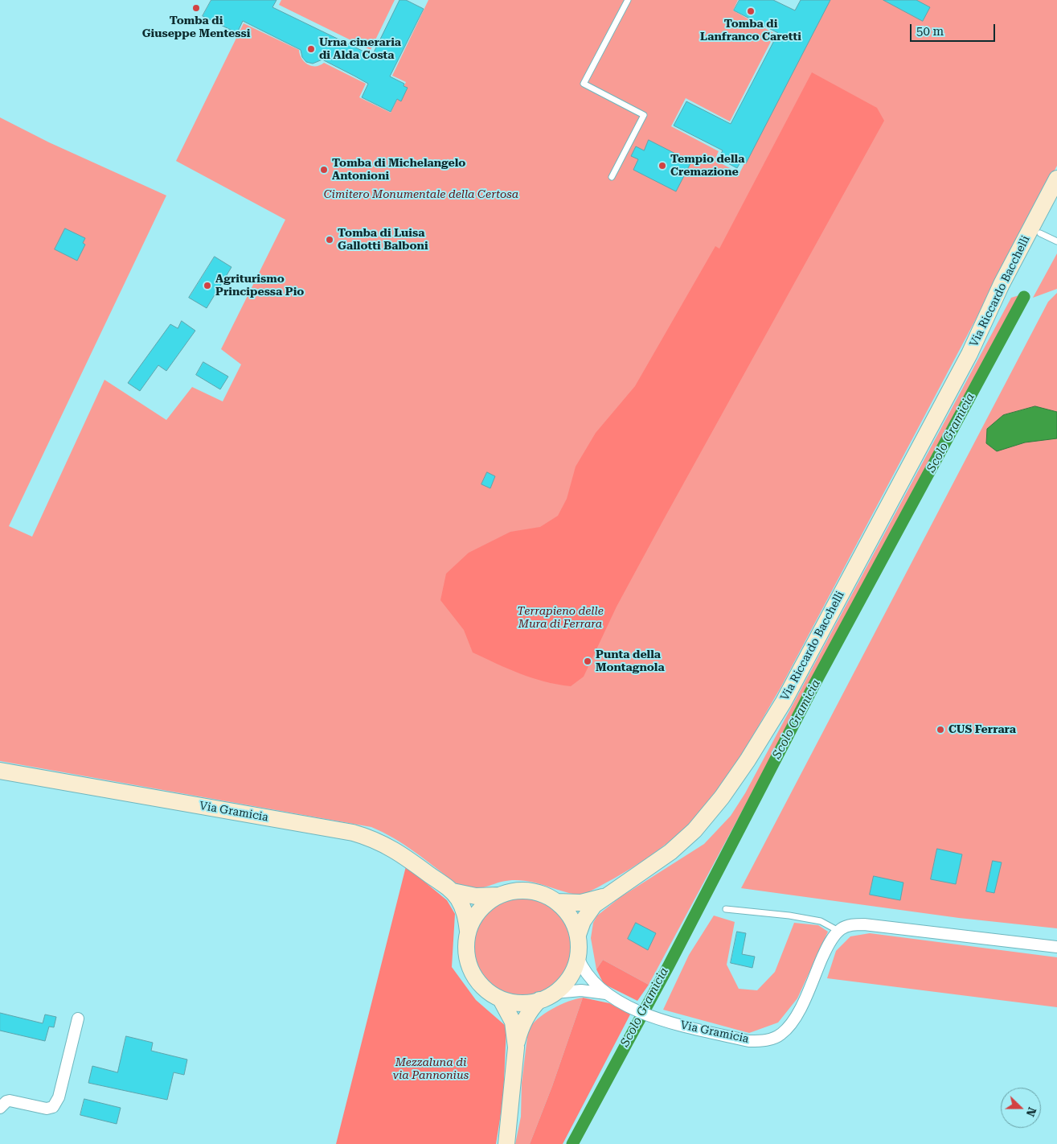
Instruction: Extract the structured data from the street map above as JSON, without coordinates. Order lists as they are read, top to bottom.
{
  "streets": {
    "main road": ["Via Riccardo Bacchelli", "Via Gramicia"]
  },
  "crossings": [
    ["Via Riccardo Bacchelli", "Via Gramicia"]
  ],
  "water": ["Scolo Gramicia"],
  "parks": ["Cimitero Monumentale della Certosa", "Terrapieno delle Mura di Ferrara", "Mezzaluna di via Pannonius"],
  "places": [
    "Tomba di Giuseppe Mentessi",
    "Tomba di Lanfranco Caretti",
    "Urna cineraria di Alda Costa",
    "Tempio della Cremazione",
    "Tomba di Michelangelo Antonioni",
    "Tomba di Luisa Gallotti Balboni",
    "Agriturismo Principessa Pio",
    "Punta della Montagnola",
    "CUS Ferrara"
  ],
  "scale_bar": "50 m",
  "north": "right"
}
